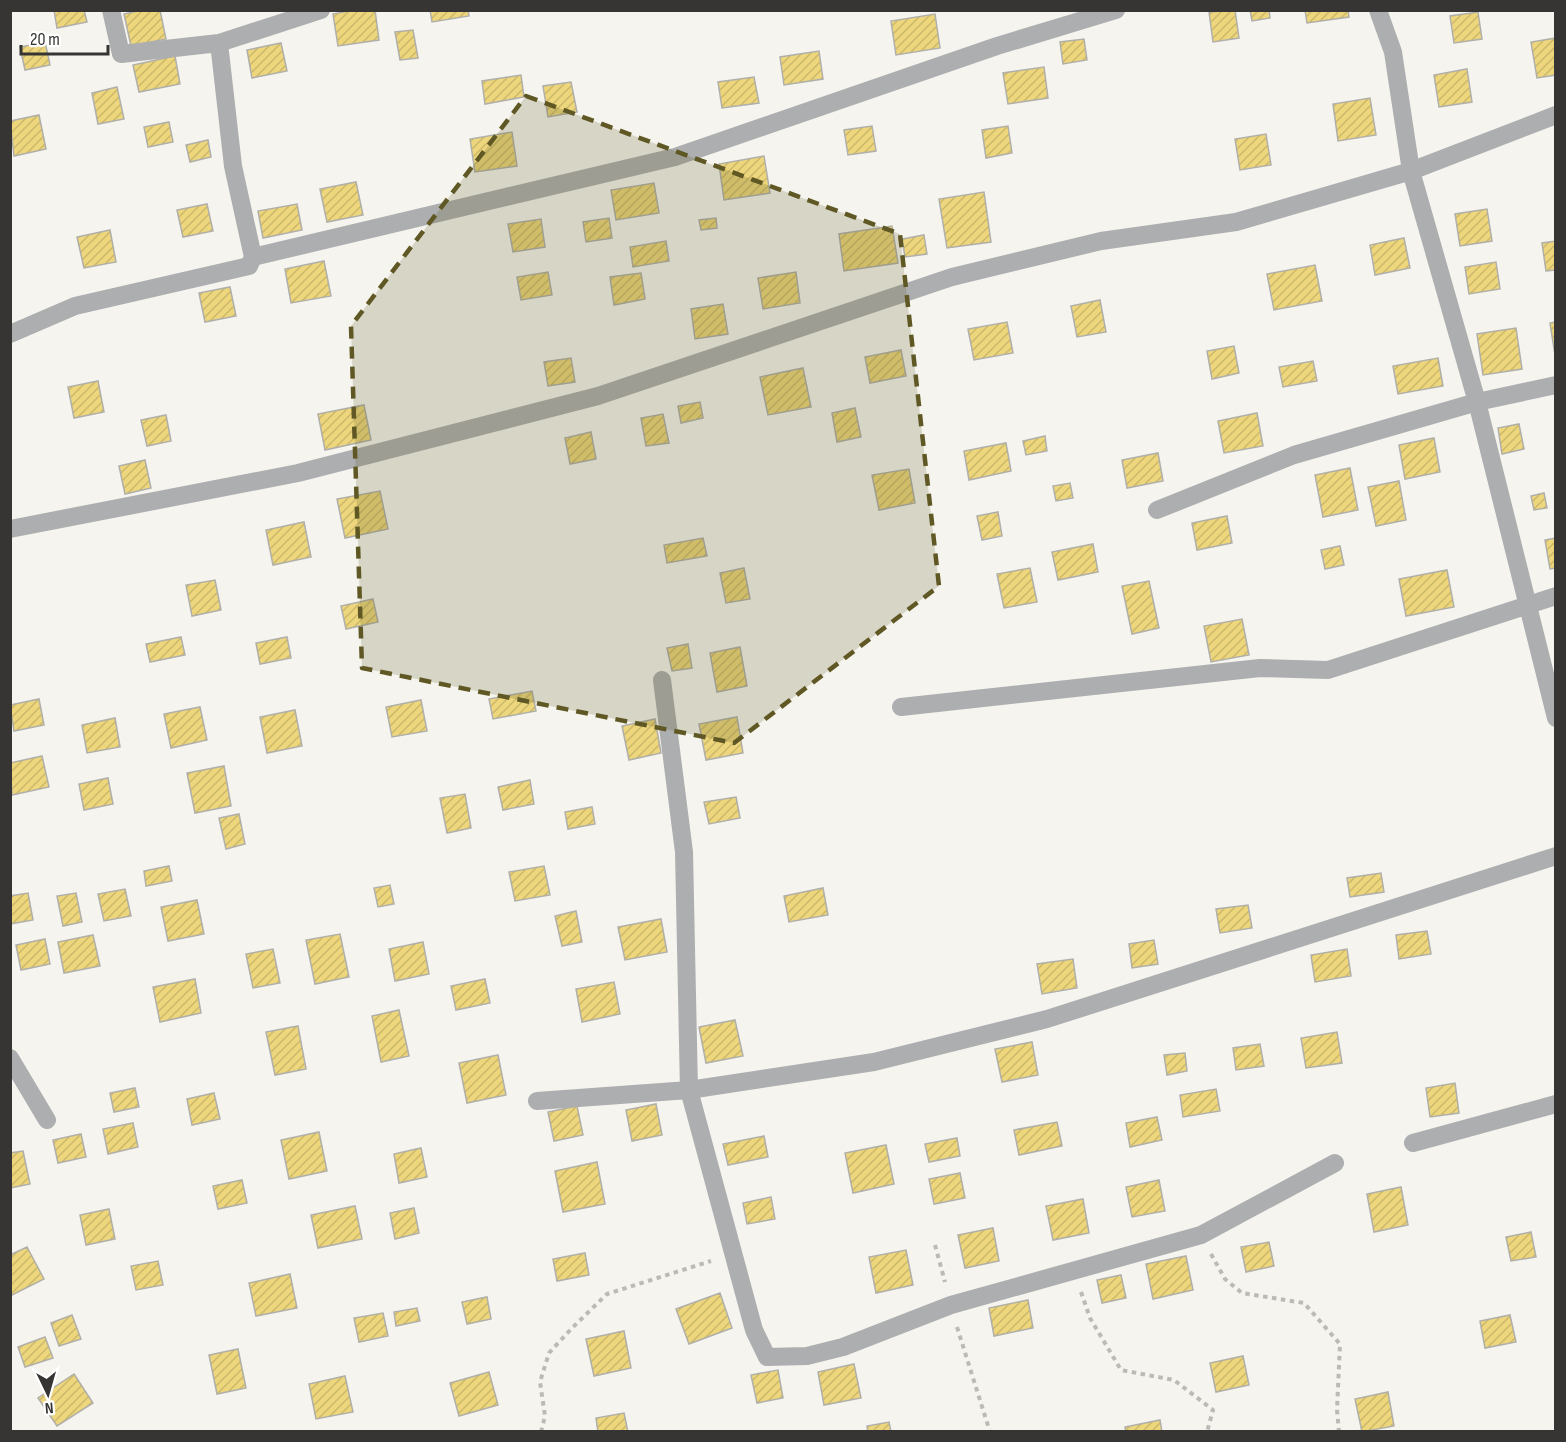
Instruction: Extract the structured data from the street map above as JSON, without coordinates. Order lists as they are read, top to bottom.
{
  "scale_bar": "20 m",
  "north": "bottom"
}
